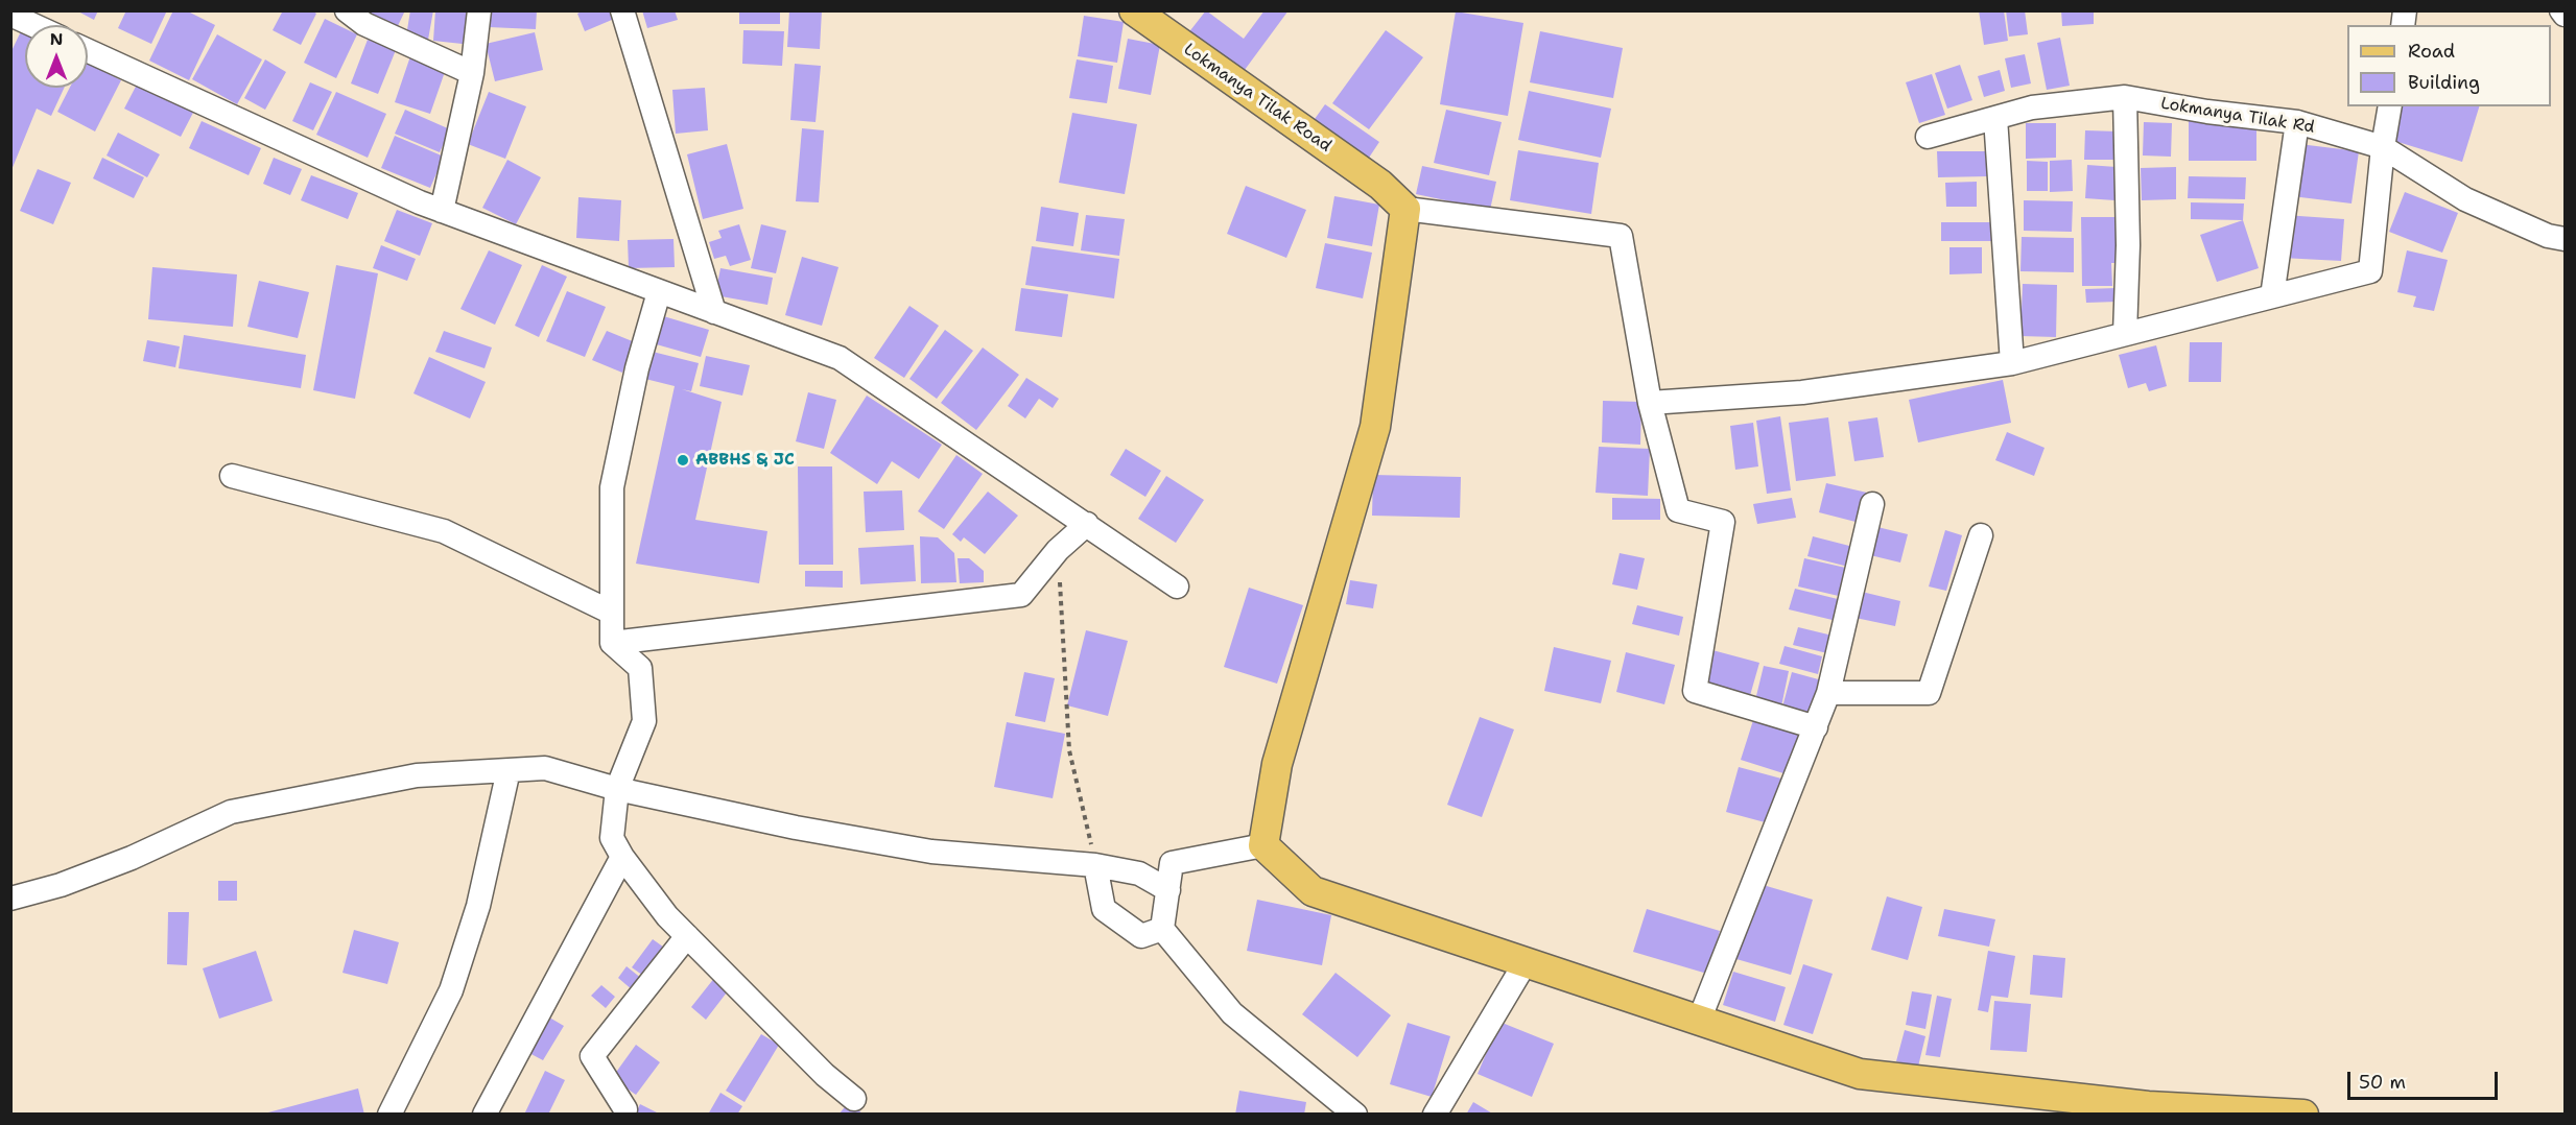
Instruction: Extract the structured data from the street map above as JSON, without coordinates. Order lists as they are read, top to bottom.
{
  "streets": {
    "main road": ["Lokmanya Tilak Road"],
    "street": ["Lokmanya Tilak Rd"]
  },
  "places": ["ABBHS & JC"],
  "legend": ["Road", "Building"],
  "scale_bar": "50 m",
  "north": "top"
}
